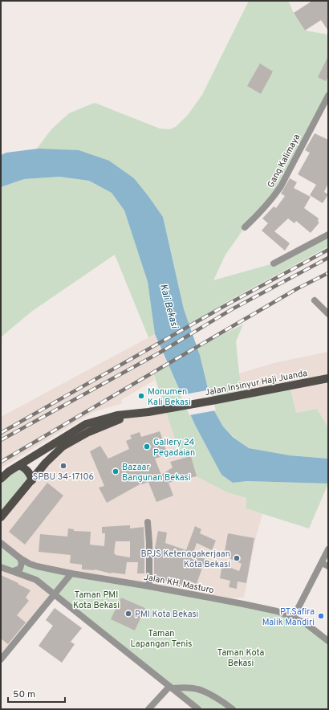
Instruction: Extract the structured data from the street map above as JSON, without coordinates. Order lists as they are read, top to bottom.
{
  "streets": {
    "main road": ["Jalan Insinyur Haji Juanda"],
    "street": ["Gang Kalimaya", "Jalan KH. Masturo"]
  },
  "water": ["Kali Bekasi"],
  "parks": ["Taman PMI Kota Bekasi", "Taman Lapangan Tenis", "Taman Kota Bekasi"],
  "places": [
    "Monumen Kali Bekasi",
    "Gallery 24 Pegadaian",
    "SPBU 34-17106",
    "Bazaar Bangunan Bekasi",
    "BPJS Ketenagakerjaan Kota Bekasi",
    "PMI Kota Bekasi",
    "PT.Safira Malik Mandiri"
  ],
  "scale_bar": "50 m"
}
